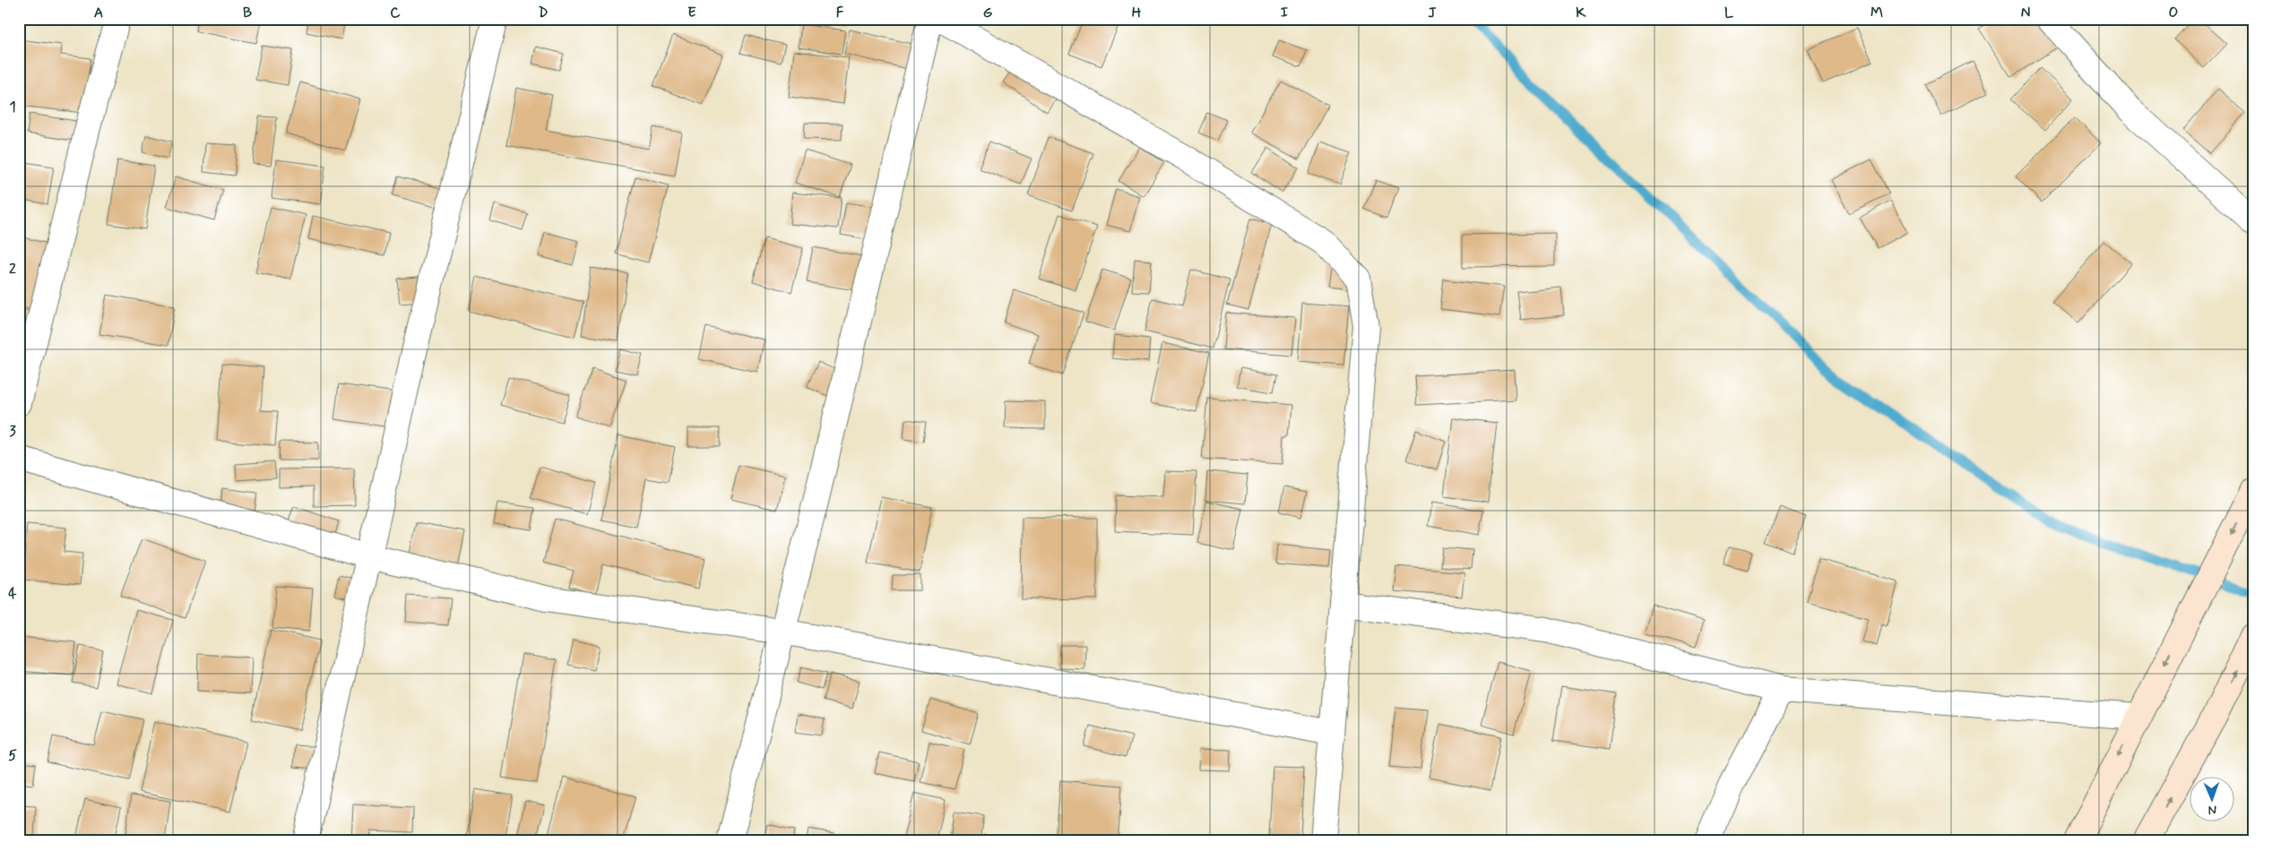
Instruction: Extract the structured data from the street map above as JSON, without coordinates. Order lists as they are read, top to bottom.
{
  "north": "bottom",
  "grid": {
    "columns": [
      "A",
      "B",
      "C",
      "D",
      "E",
      "F",
      "G",
      "H",
      "I",
      "J",
      "K",
      "L",
      "M",
      "N",
      "O"
    ],
    "rows": [
      "1",
      "2",
      "3",
      "4",
      "5"
    ]
  }
}
